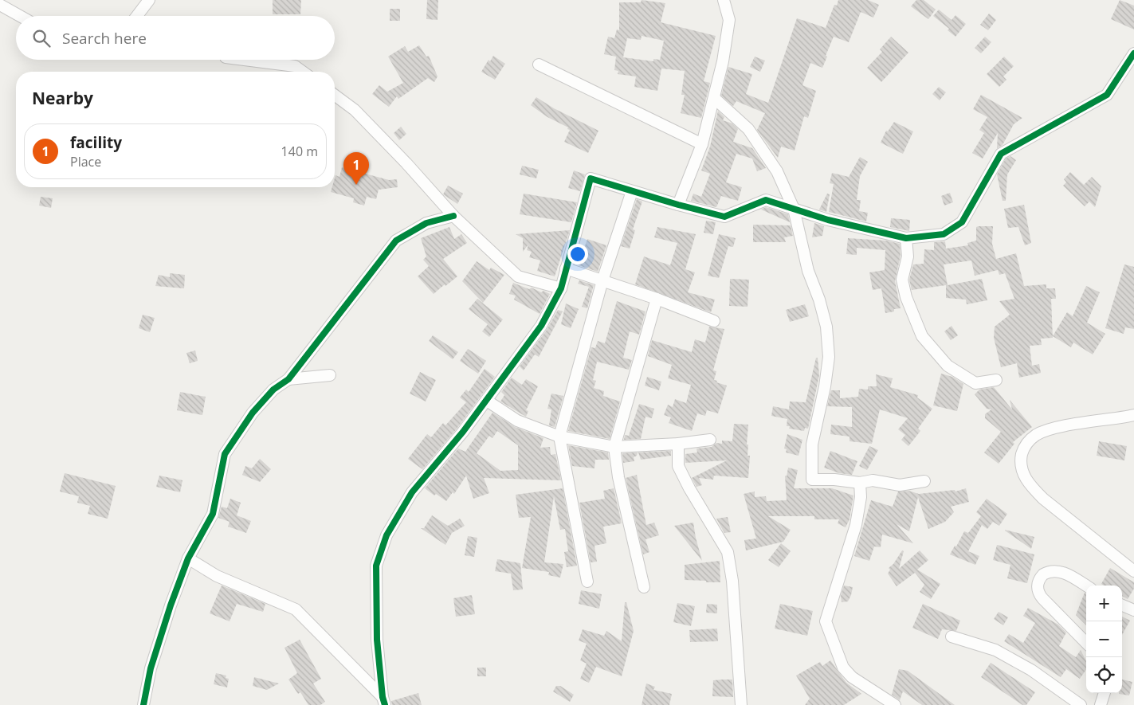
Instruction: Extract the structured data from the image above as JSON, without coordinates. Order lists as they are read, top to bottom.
{
  "page": {
    "search": "Search here",
    "heading": "Nearby",
    "list": [
      {
        "mark": "1",
        "name": "facility",
        "note": "Place",
        "value": "140 m"
      }
    ],
    "pins": "1",
    "map_buttons": ["+", "−"]
  }
}
